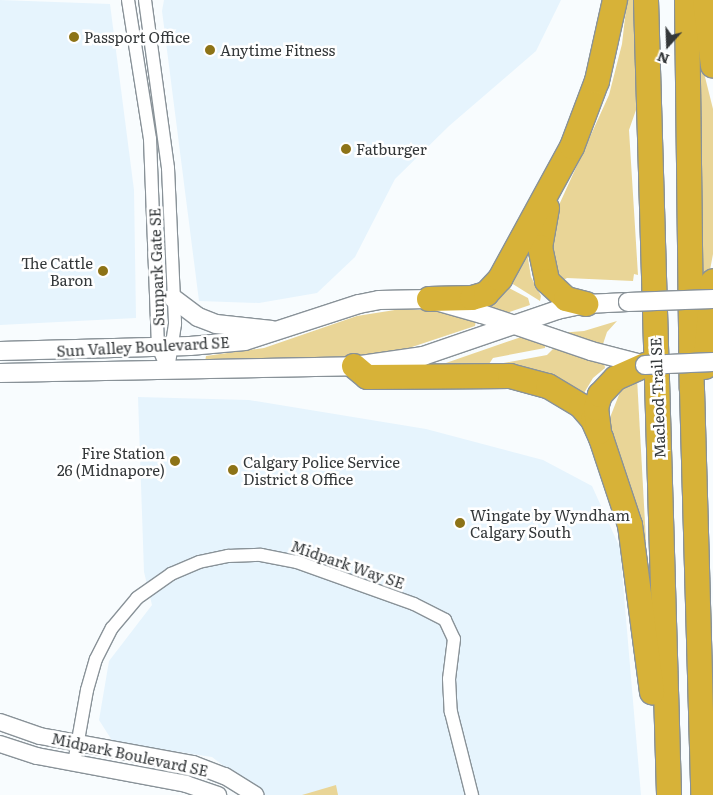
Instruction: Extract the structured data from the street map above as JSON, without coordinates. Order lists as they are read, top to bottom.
{
  "streets": {
    "highway": ["Macleod Trail SE"],
    "main road": ["Sun Valley Boulevard SE"],
    "street": ["Sunpark Gate SE", "Midpark Way SE", "Midpark Boulevard SE"]
  },
  "crossings": [
    ["Sunpark Gate SE", "Sun Valley Boulevard SE"],
    ["Midpark Way SE", "Midpark Boulevard SE"]
  ],
  "places": [
    "Passport Office",
    "Anytime Fitness",
    "Fatburger",
    "The Cattle Baron",
    "Fire Station 26 (Midnapore)",
    "Calgary Police Service District 8 Office",
    "Wingate by Wyndham Calgary South"
  ],
  "north": "bottom"
}
